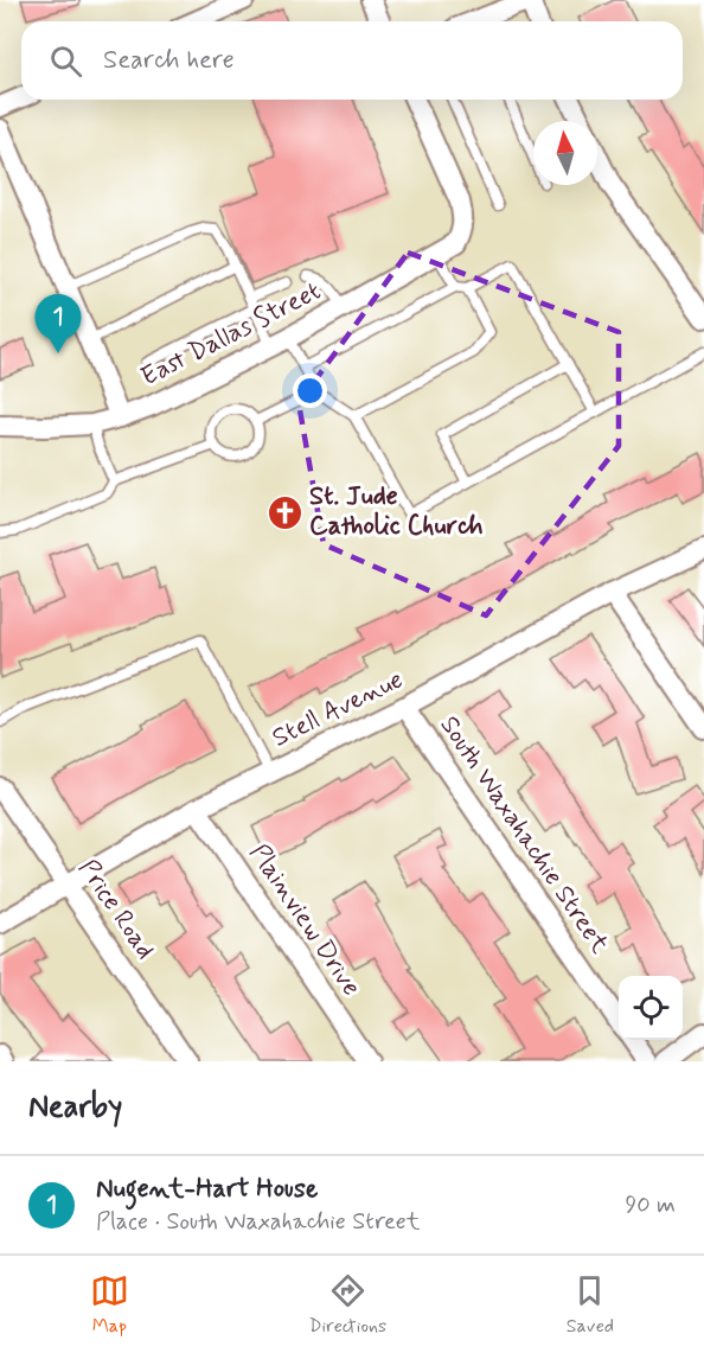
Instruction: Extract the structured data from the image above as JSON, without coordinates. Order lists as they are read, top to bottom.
{
  "streets": {
    "street": [
      "East Dallas Street",
      "Stell Avenue",
      "South Waxahachie Street",
      "Price Road",
      "Plainview Drive"
    ]
  },
  "crossings": [
    ["Stell Avenue", "South Waxahachie Street"],
    ["Stell Avenue", "Price Road"],
    ["Stell Avenue", "Plainview Drive"]
  ],
  "places": {
    "church": ["St. Jude Catholic Church"]
  },
  "north": "top",
  "page": {
    "search": "Search here",
    "pins": "1",
    "heading": "Nearby",
    "list": [
      {
        "mark": "1",
        "name": "Nugent-Hart House",
        "note": "Place · South Waxahachie Street",
        "value": "90 m"
      }
    ],
    "nav": ["Map", "Directions", "Saved"]
  }
}
